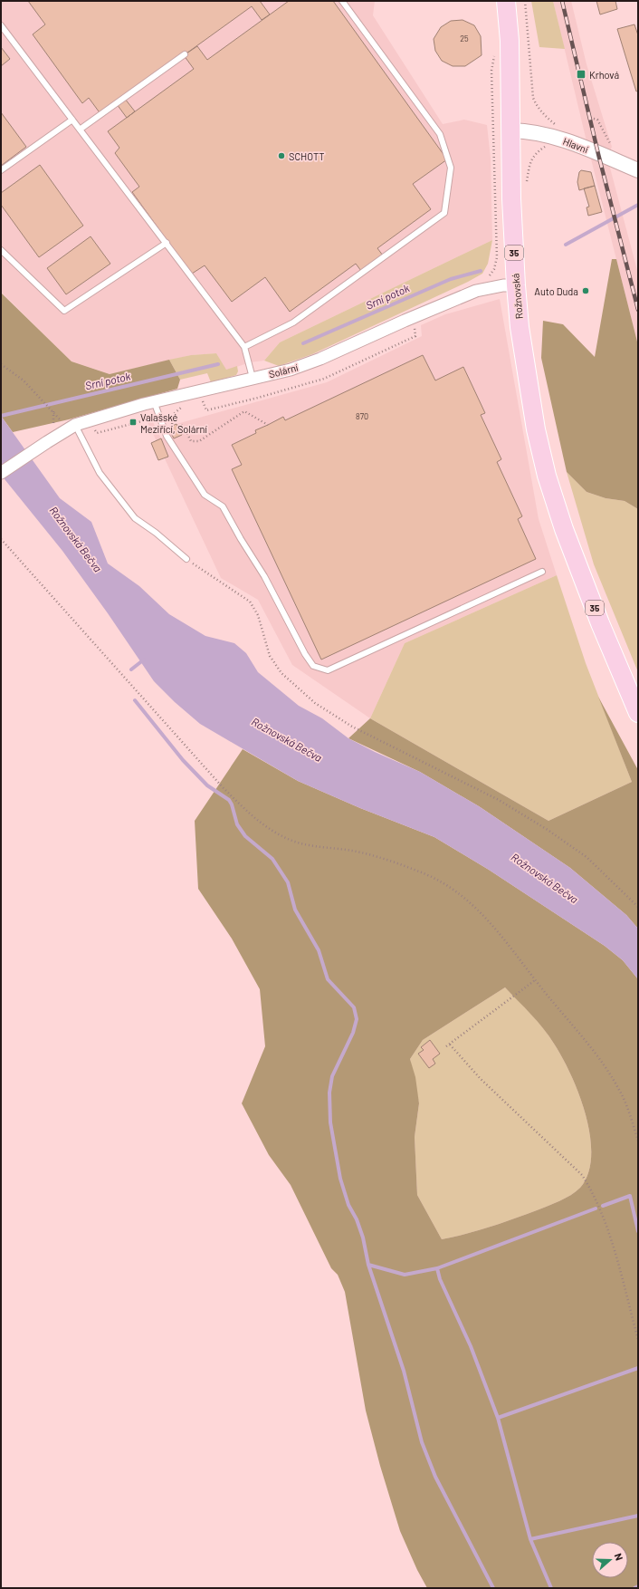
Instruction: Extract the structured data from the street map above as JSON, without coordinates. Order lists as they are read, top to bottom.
{
  "streets": {
    "main road": ["35", "Rožnovská"],
    "street": ["Hlavní", "Solární"]
  },
  "crossings": [
    ["Hlavní", "Rožnovská"],
    ["Rožnovská", "Solární"]
  ],
  "water": ["Srní potok", "Rožnovská Bečva"],
  "places": {
    "transit": ["Krhová", "Valašské Meziřící, Solární"],
    "other": ["SCHOTT", "Auto Duda"]
  },
  "house_numbers": ["25", "870"],
  "north": "right"
}
